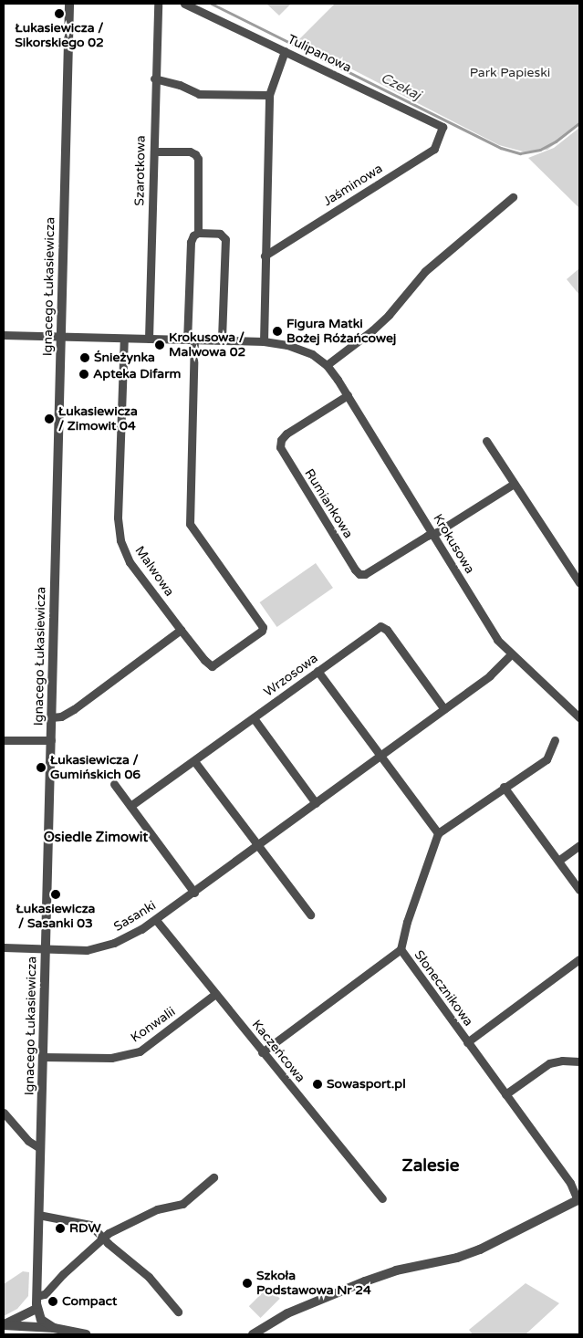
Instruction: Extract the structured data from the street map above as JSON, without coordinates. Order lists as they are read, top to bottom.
{
  "streets": {
    "street": [
      "Tulipanowa",
      "Szarotkowa",
      "Jaśminowa",
      "Ignacego Łukasiewicza",
      "Rumiankowa",
      "Krokusowa",
      "Malwowa",
      "Wrzosowa",
      "Sasanki",
      "Słonecznikowa",
      "Konwalii",
      "Kaczeńcowa"
    ]
  },
  "crossings": [
    ["Tulipanowa", "Jaśminowa"],
    ["Szarotkowa", "Krokusowa"],
    ["Ignacego Łukasiewicza", "Krokusowa"],
    ["Ignacego Łukasiewicza", "Sasanki"],
    ["Ignacego Łukasiewicza", "Konwalii"],
    ["Rumiankowa", "Krokusowa"],
    ["Krokusowa", "Malwowa"],
    ["Krokusowa", "Sasanki"],
    ["Wrzosowa", "Sasanki"],
    ["Sasanki", "Kaczeńcowa"],
    ["Konwalii", "Kaczeńcowa"]
  ],
  "districts": ["Osiedle Zimowit", "Zalesie"],
  "water": ["Czekaj"],
  "parks": ["Park Papieski"],
  "places": [
    "Łukasiewicza / Sikorskiego 02",
    "Figura Matki Bożej Różańcowej",
    "Krokusowa / Malwowa 02",
    "Śnieżynka",
    "Apteka Difarm",
    "Łukasiewicza / Zimowit 04",
    "Łukasiewicza / Gumińskich 06",
    "Łukasiewicza / Sasanki 03",
    "Sowasport.pl",
    "RDW",
    "Szkoła Podstawowa Nr 24",
    "Compact"
  ]
}
